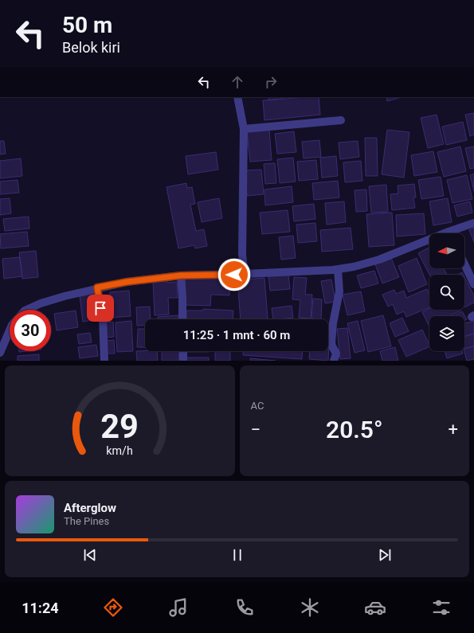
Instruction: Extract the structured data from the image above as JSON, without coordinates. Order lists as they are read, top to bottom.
{
  "north": "left",
  "page": {
    "turn": ["50 m", "Belok kiri"],
    "limit": "30",
    "trip": "11:25 · 1 mnt · 60 m",
    "tile": "AC",
    "heat": ["−", "20.5°", "+"],
    "song": ["Afterglow", "The Pines"],
    "tabs": "11:24",
    "gauge": ["29", "km/h"]
  }
}
